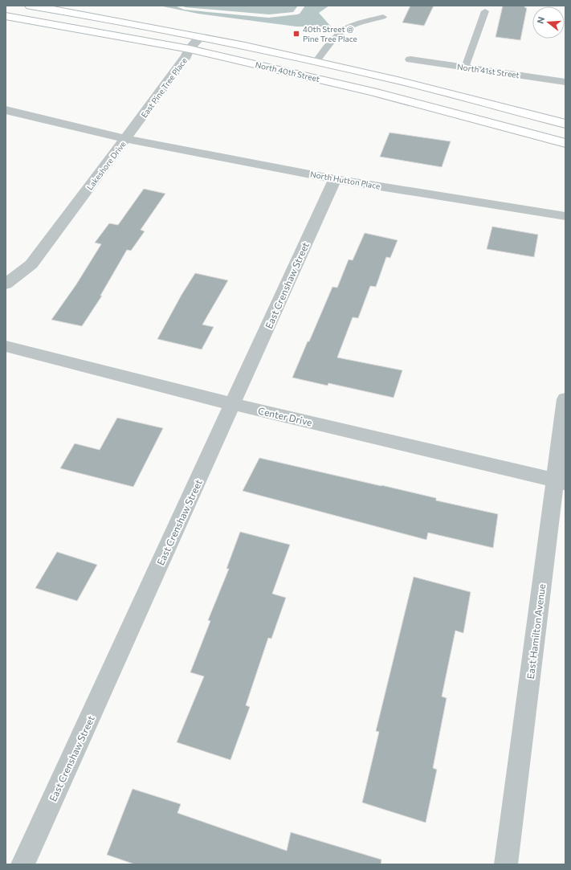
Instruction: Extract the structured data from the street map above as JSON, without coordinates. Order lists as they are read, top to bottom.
{
  "streets": {
    "main road": ["North 40th Street"],
    "street": [
      "North 41st Street",
      "East Pine Tree Place",
      "Lakeshore Drive",
      "North Hutton Place",
      "East Crenshaw Street",
      "Center Drive",
      "East Hamilton Avenue"
    ]
  },
  "crossings": [
    ["North 40th Street", "East Pine Tree Place"],
    ["East Pine Tree Place", "Lakeshore Drive"],
    ["East Pine Tree Place", "North Hutton Place"],
    ["Lakeshore Drive", "North Hutton Place"],
    ["North Hutton Place", "East Crenshaw Street"],
    ["East Crenshaw Street", "Center Drive"],
    ["Center Drive", "East Hamilton Avenue"]
  ],
  "places": {
    "transit": ["40th Street @ Pine Tree Place"]
  },
  "north": "left"
}
